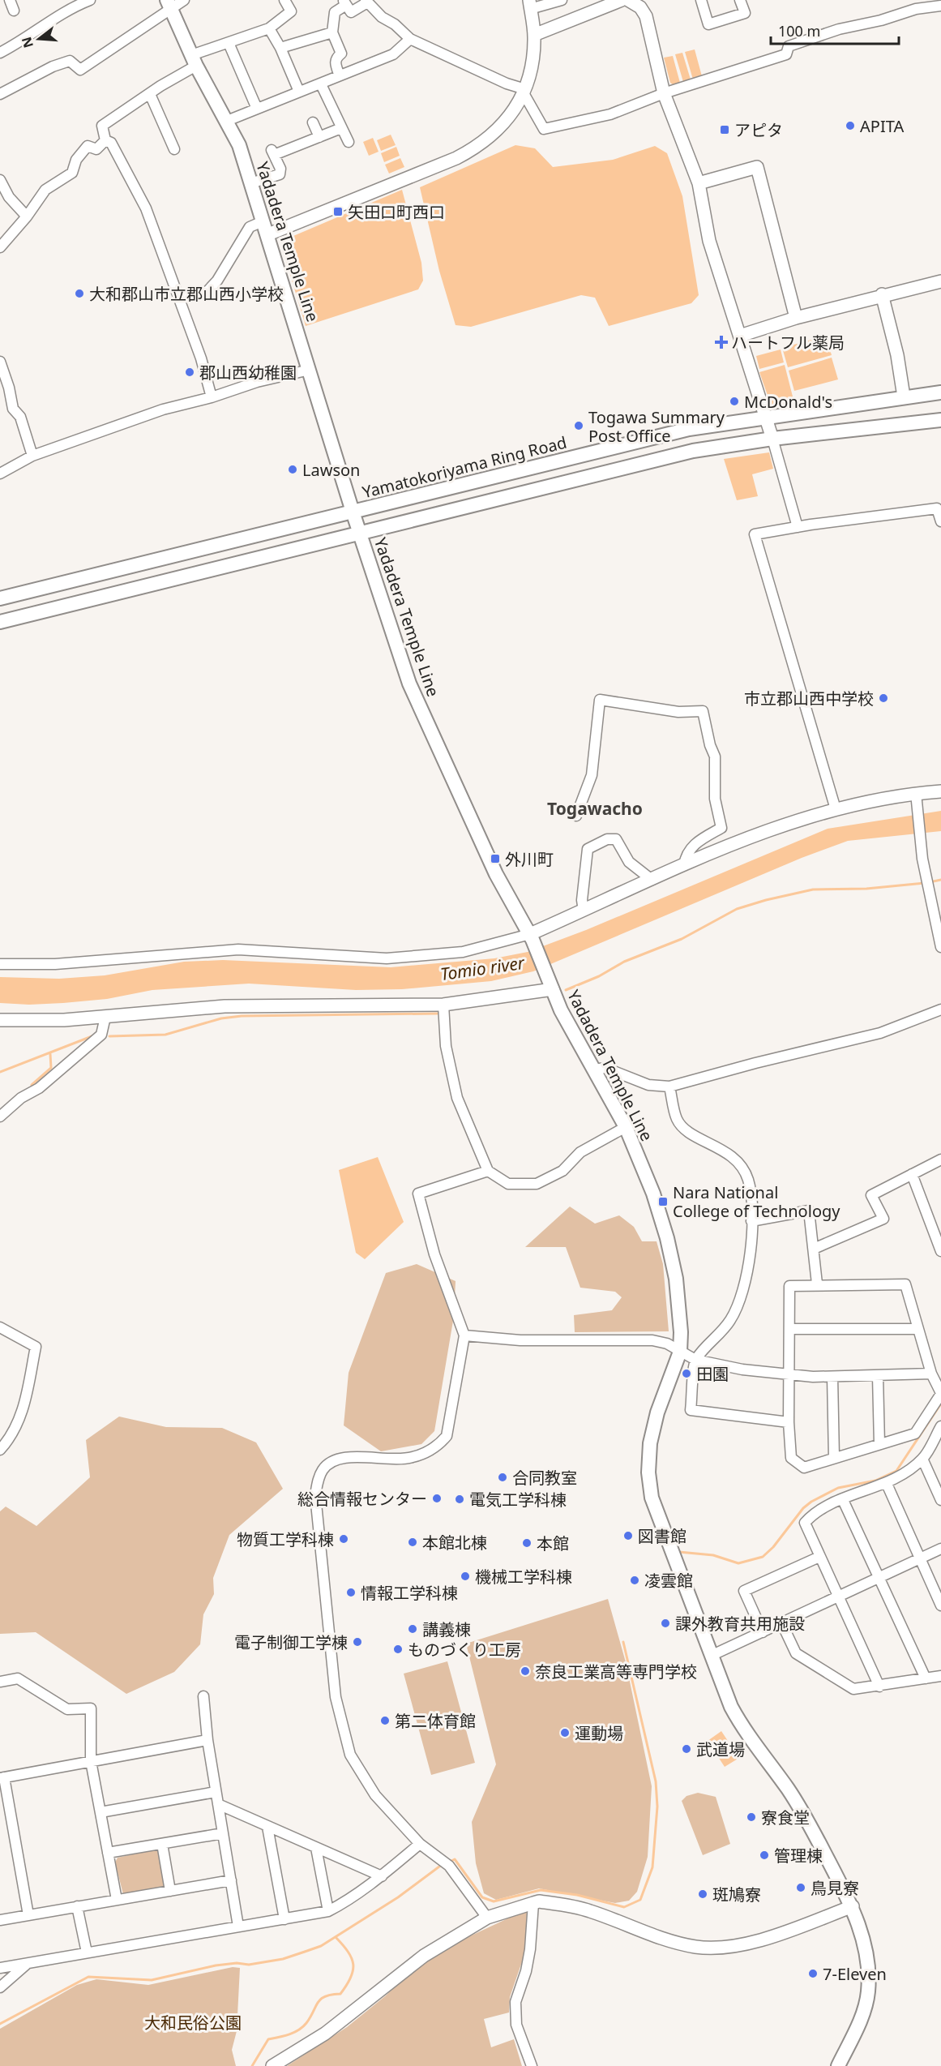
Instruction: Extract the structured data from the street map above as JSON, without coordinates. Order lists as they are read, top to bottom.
{
  "streets": {
    "main road": ["Yadadera Temple Line", "Yamatokoriyama Ring Road"]
  },
  "crossings": [
    ["Yadadera Temple Line", "Yamatokoriyama Ring Road"]
  ],
  "districts": ["Togawacho"],
  "water": ["Tomio river"],
  "parks": ["大和民俗公園"],
  "places": {
    "other": [
      "APITA",
      "大和郡山市立郡山西小学校",
      "郡山西幼稚園",
      "McDonald's",
      "Togawa Summary Post Office",
      "Lawson",
      "市立郡山西中学校",
      "田園",
      "合同教室",
      "総合情報センター",
      "電気工学科棟",
      "図書館",
      "物質工学科棟",
      "本館北棟",
      "本館",
      "機械工学科棟",
      "凌雲館",
      "情報工学科棟",
      "課外教育共用施設",
      "講義棟",
      "電子制御工学棟",
      "ものづくり工房",
      "奈良工業高等専門学校",
      "第二体育館",
      "運動場",
      "武道場",
      "寮食堂",
      "管理棟",
      "鳥見寮",
      "斑鳩寮",
      "7-Eleven"
    ],
    "transit": [
      "アピタ",
      "矢田口町西口",
      "外川町",
      "Nara National College of Technology"
    ],
    "health": ["ハートフル薬局"]
  },
  "scale_bar": "100 m",
  "north": "left"
}
